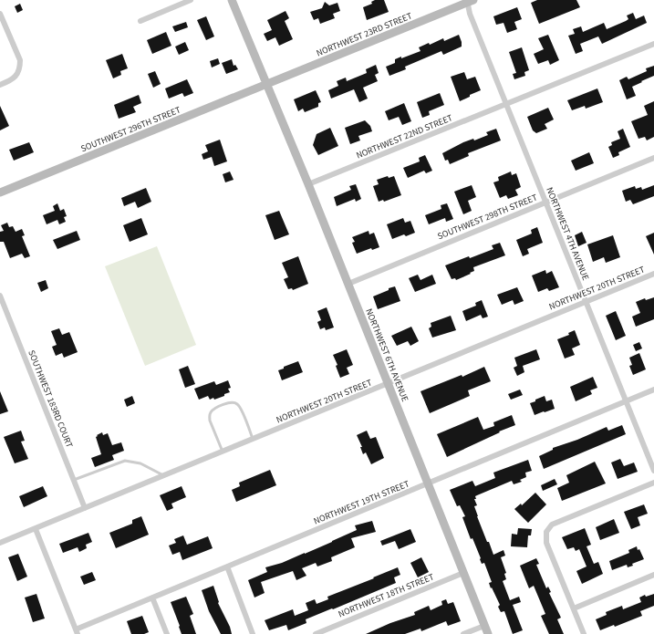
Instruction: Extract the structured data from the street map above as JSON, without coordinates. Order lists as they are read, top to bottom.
{
  "streets": {
    "street": [
      "NORTHWEST 23RD STREET",
      "SOUTHWEST 296TH STREET",
      "NORTHWEST 22ND STREET",
      "SOUTHWEST 298TH STREET",
      "NORTHWEST 4TH AVENUE",
      "NORTHWEST 20TH STREET",
      "NORTHWEST 6TH AVENUE",
      "SOUTHWEST 183RD COURT",
      "NORTHWEST 19TH STREET",
      "NORTHWEST 18TH STREET"
    ]
  },
  "crossings": [
    ["NORTHWEST 23RD STREET", "SOUTHWEST 296TH STREET"],
    ["NORTHWEST 23RD STREET", "NORTHWEST 4TH AVENUE"],
    ["NORTHWEST 23RD STREET", "NORTHWEST 6TH AVENUE"],
    ["SOUTHWEST 296TH STREET", "NORTHWEST 6TH AVENUE"],
    ["NORTHWEST 22ND STREET", "NORTHWEST 4TH AVENUE"],
    ["NORTHWEST 22ND STREET", "NORTHWEST 6TH AVENUE"],
    ["SOUTHWEST 298TH STREET", "NORTHWEST 4TH AVENUE"],
    ["SOUTHWEST 298TH STREET", "NORTHWEST 6TH AVENUE"],
    ["NORTHWEST 4TH AVENUE", "NORTHWEST 20TH STREET"],
    ["NORTHWEST 4TH AVENUE", "NORTHWEST 19TH STREET"],
    ["NORTHWEST 20TH STREET", "NORTHWEST 6TH AVENUE"],
    ["NORTHWEST 20TH STREET", "SOUTHWEST 183RD COURT"],
    ["NORTHWEST 6TH AVENUE", "NORTHWEST 19TH STREET"],
    ["NORTHWEST 6TH AVENUE", "NORTHWEST 18TH STREET"]
  ]
}
